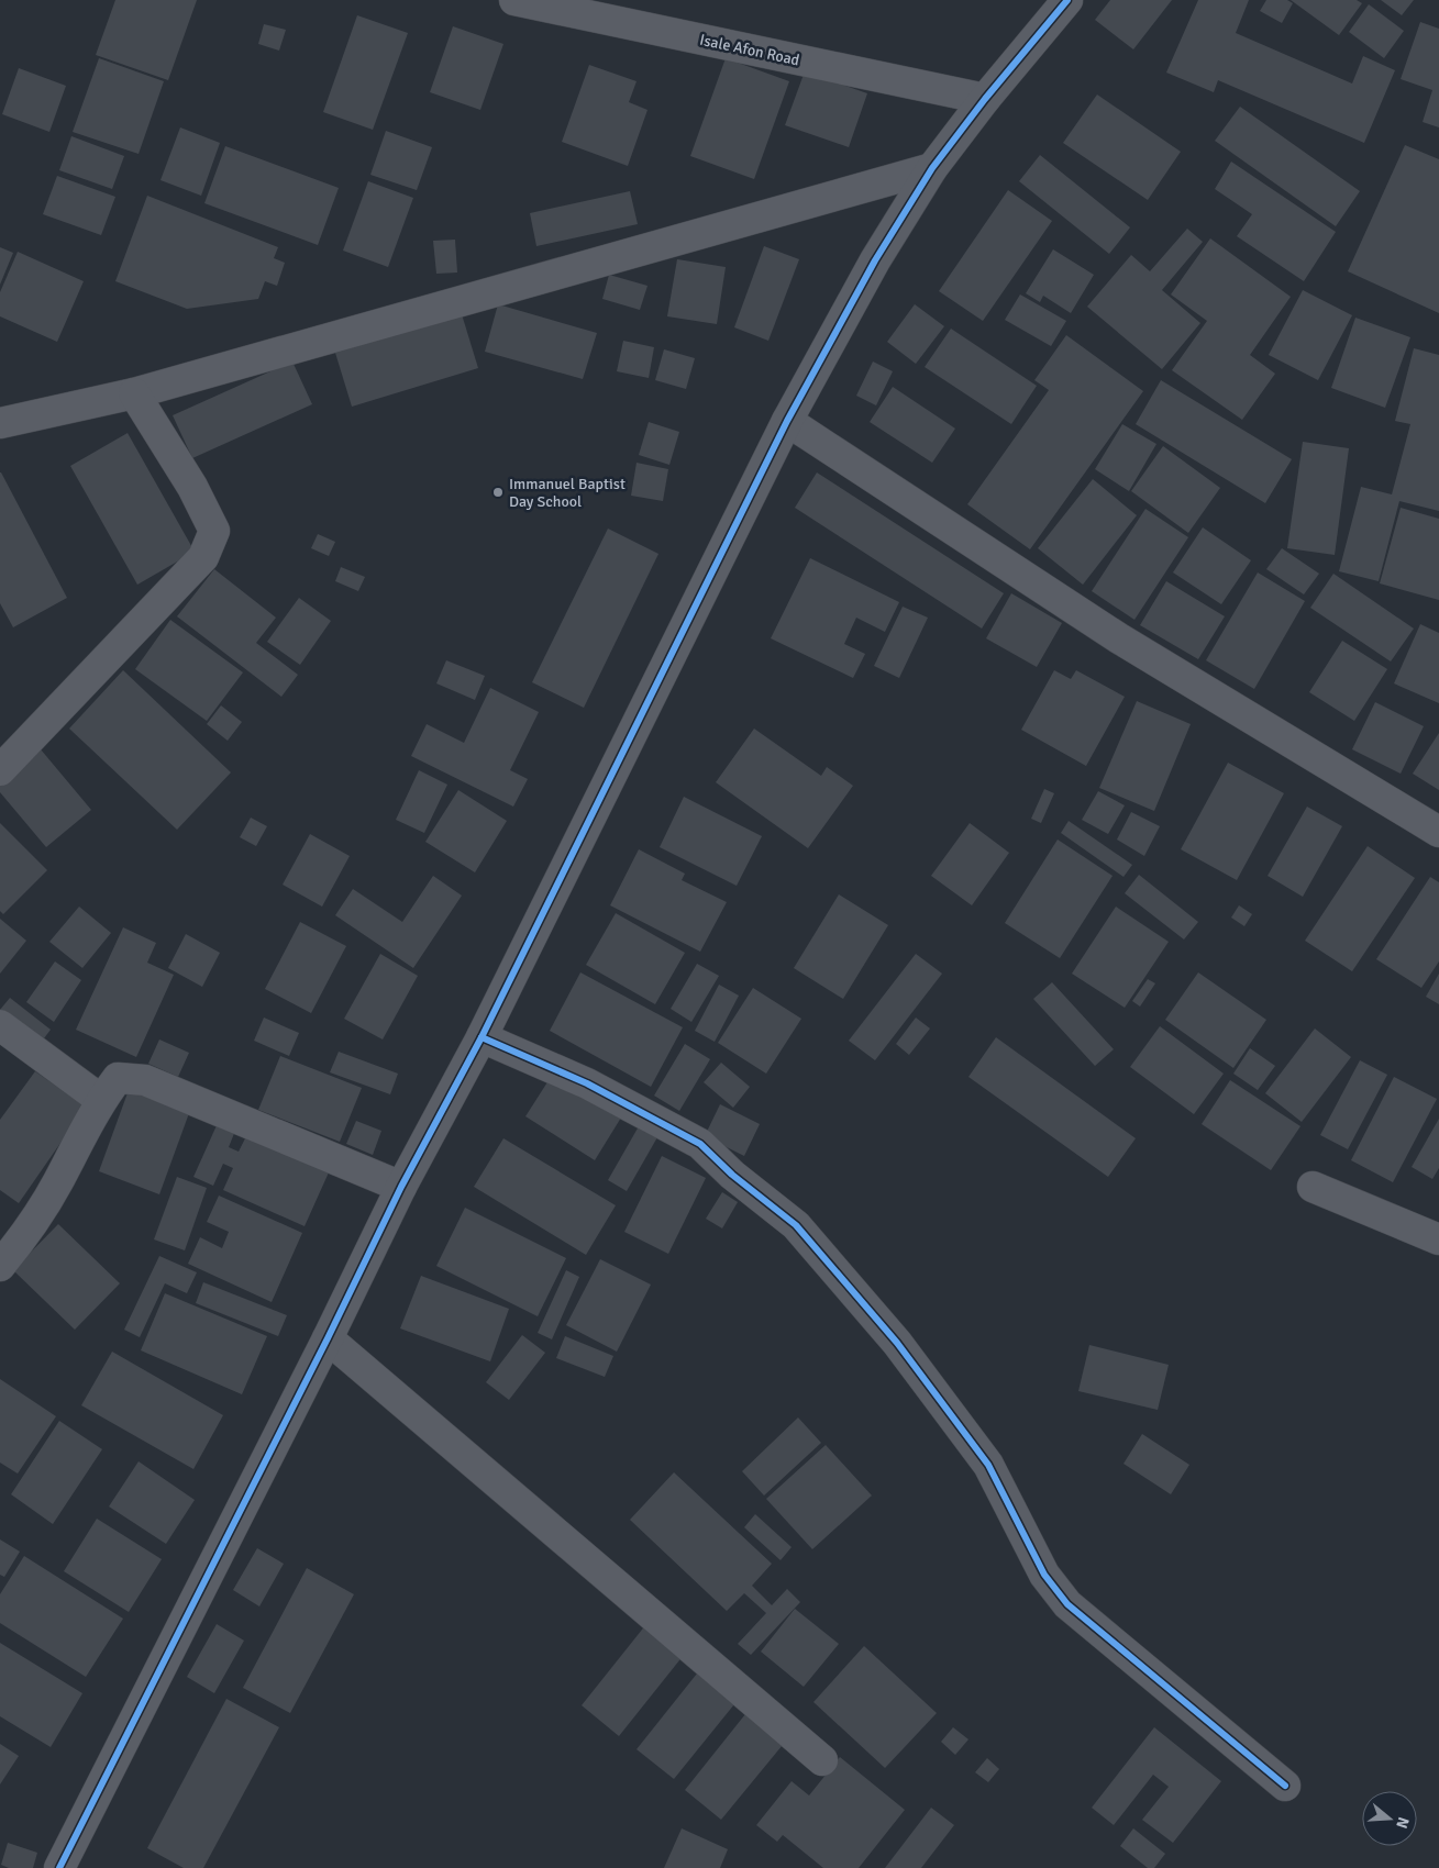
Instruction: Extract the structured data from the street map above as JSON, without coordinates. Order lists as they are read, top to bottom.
{
  "streets": {
    "street": ["Isale Afon Road"]
  },
  "places": ["Immanuel Baptist Day School"],
  "north": "right"
}
